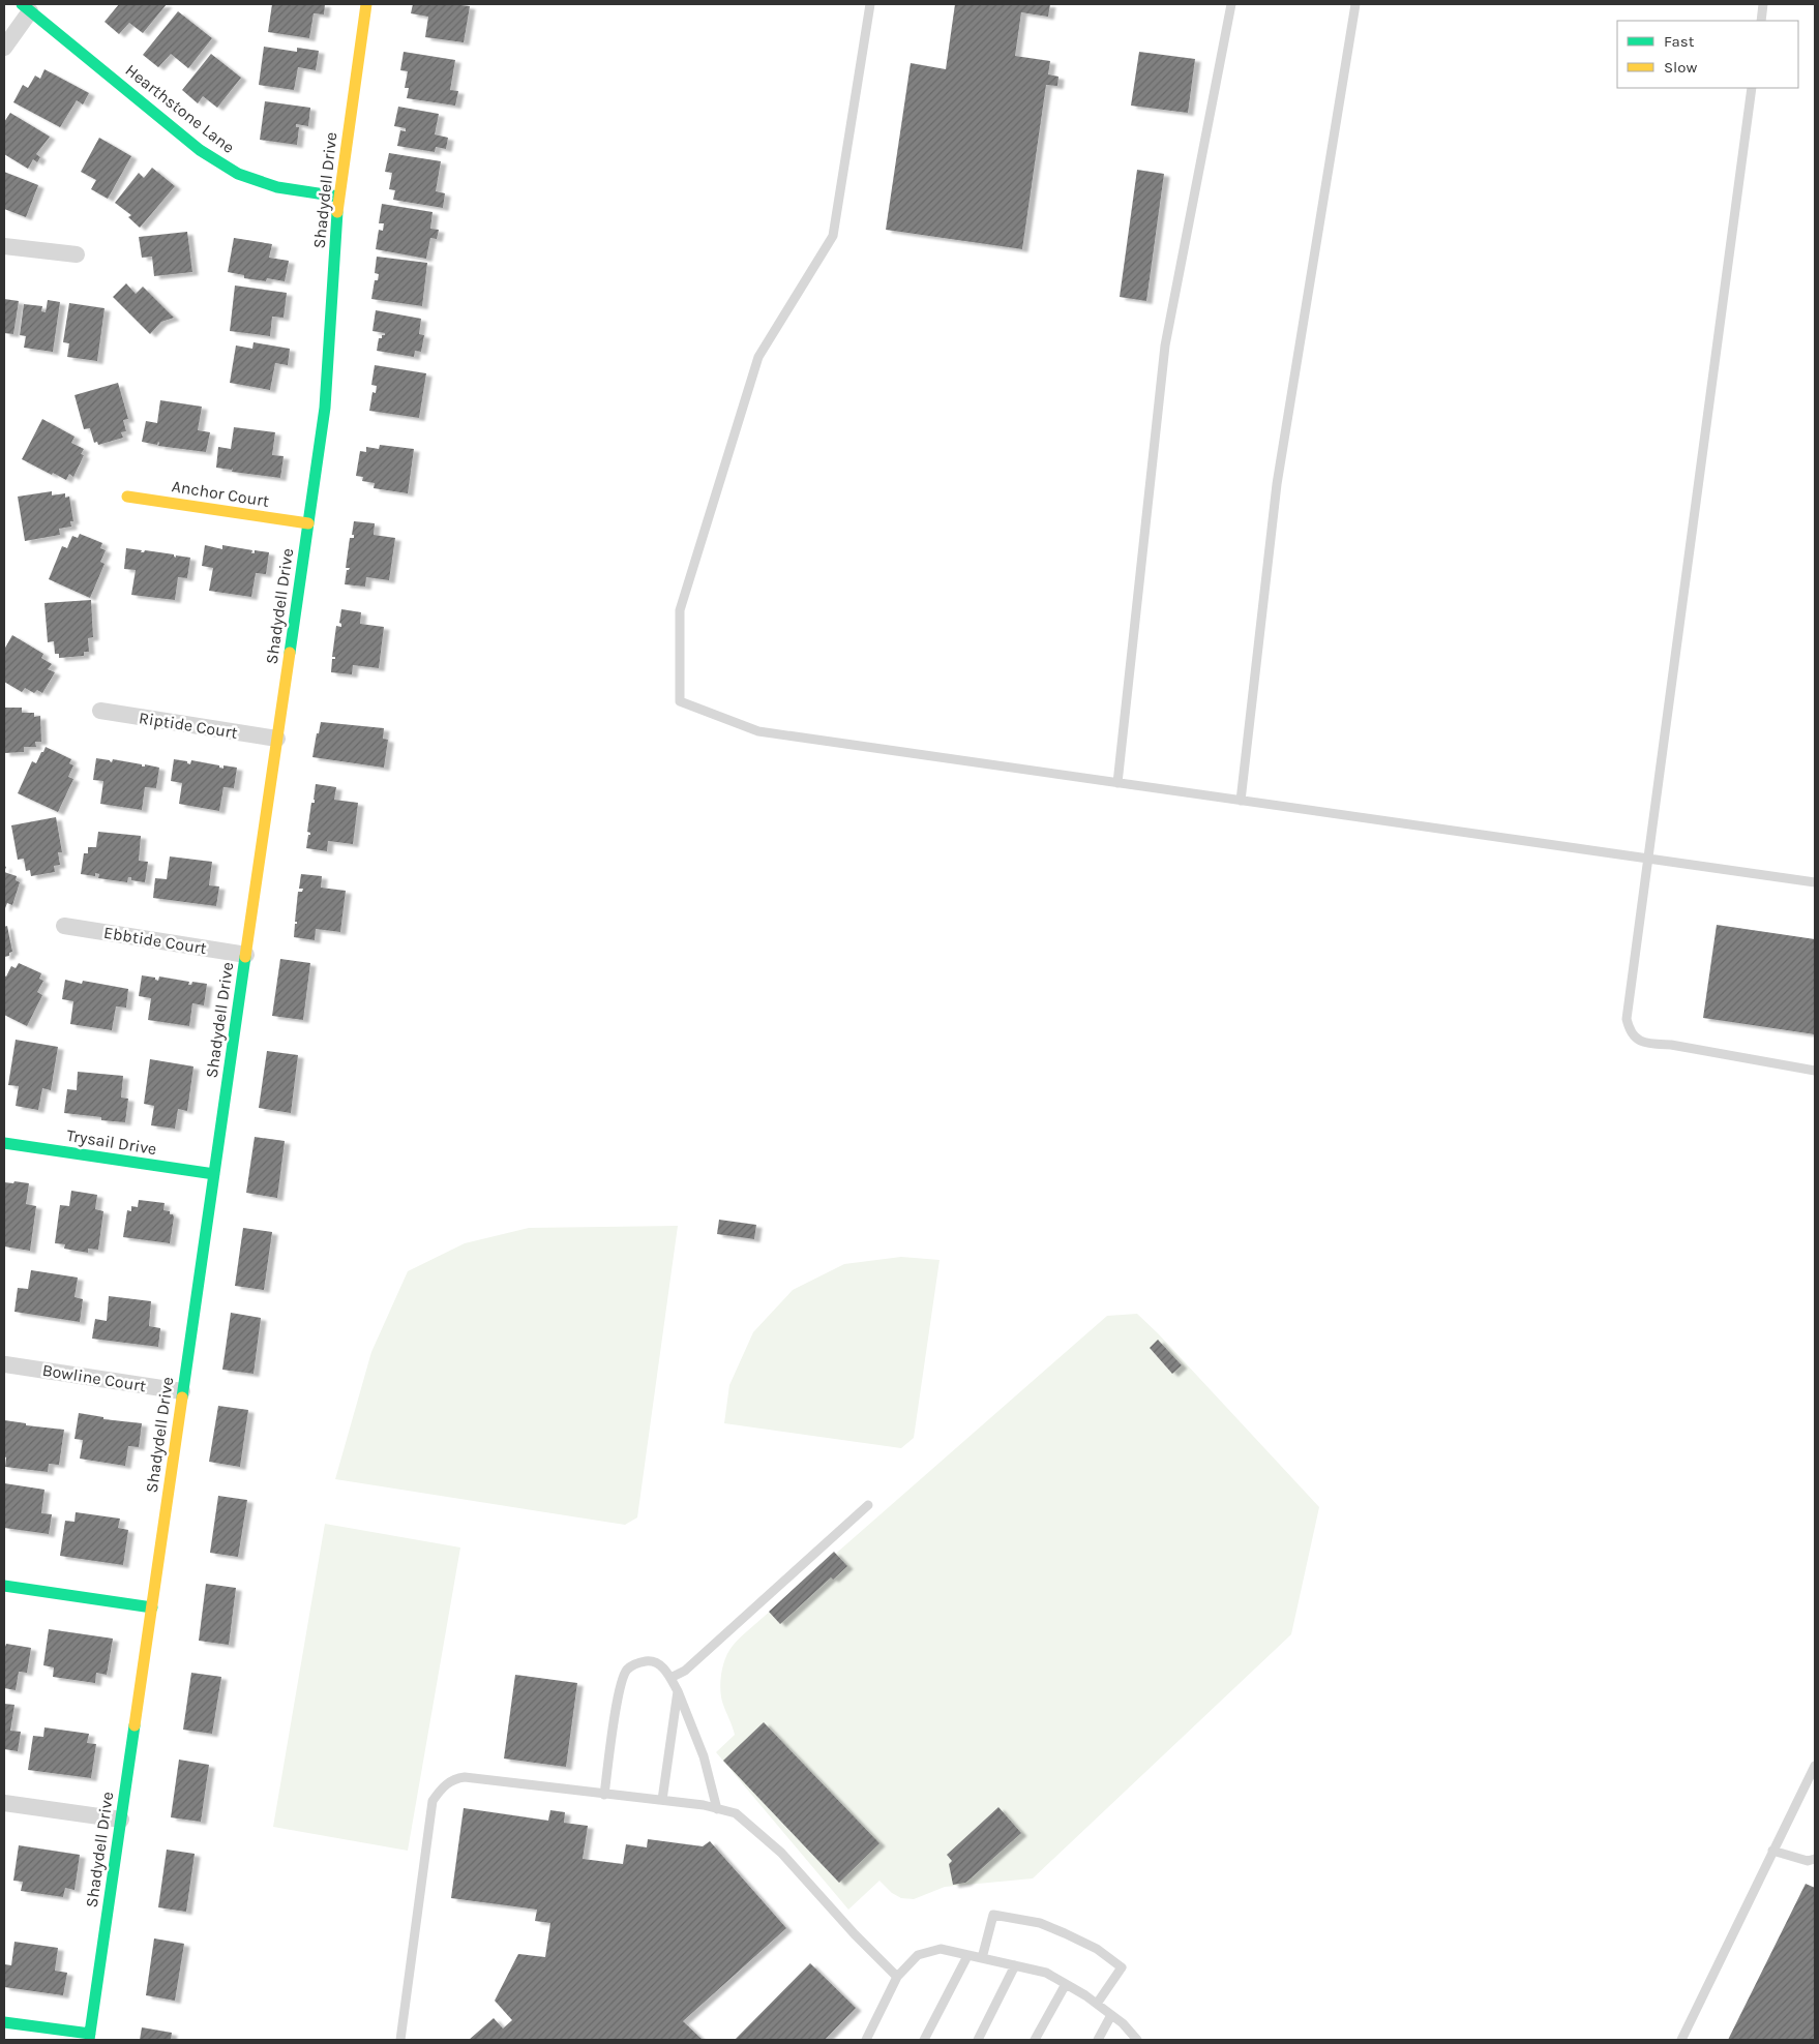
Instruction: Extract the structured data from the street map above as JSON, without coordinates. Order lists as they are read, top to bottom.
{
  "streets": {
    "street": [
      "Hearthstone Lane",
      "Shadydell Drive",
      "Anchor Court",
      "Riptide Court",
      "Ebbtide Court",
      "Trysail Drive",
      "Bowline Court"
    ]
  },
  "crossings": [
    ["Hearthstone Lane", "Shadydell Drive"],
    ["Shadydell Drive", "Anchor Court"],
    ["Shadydell Drive", "Riptide Court"],
    ["Shadydell Drive", "Ebbtide Court"],
    ["Shadydell Drive", "Trysail Drive"],
    ["Shadydell Drive", "Bowline Court"]
  ],
  "legend": ["Fast", "Slow"]
}
